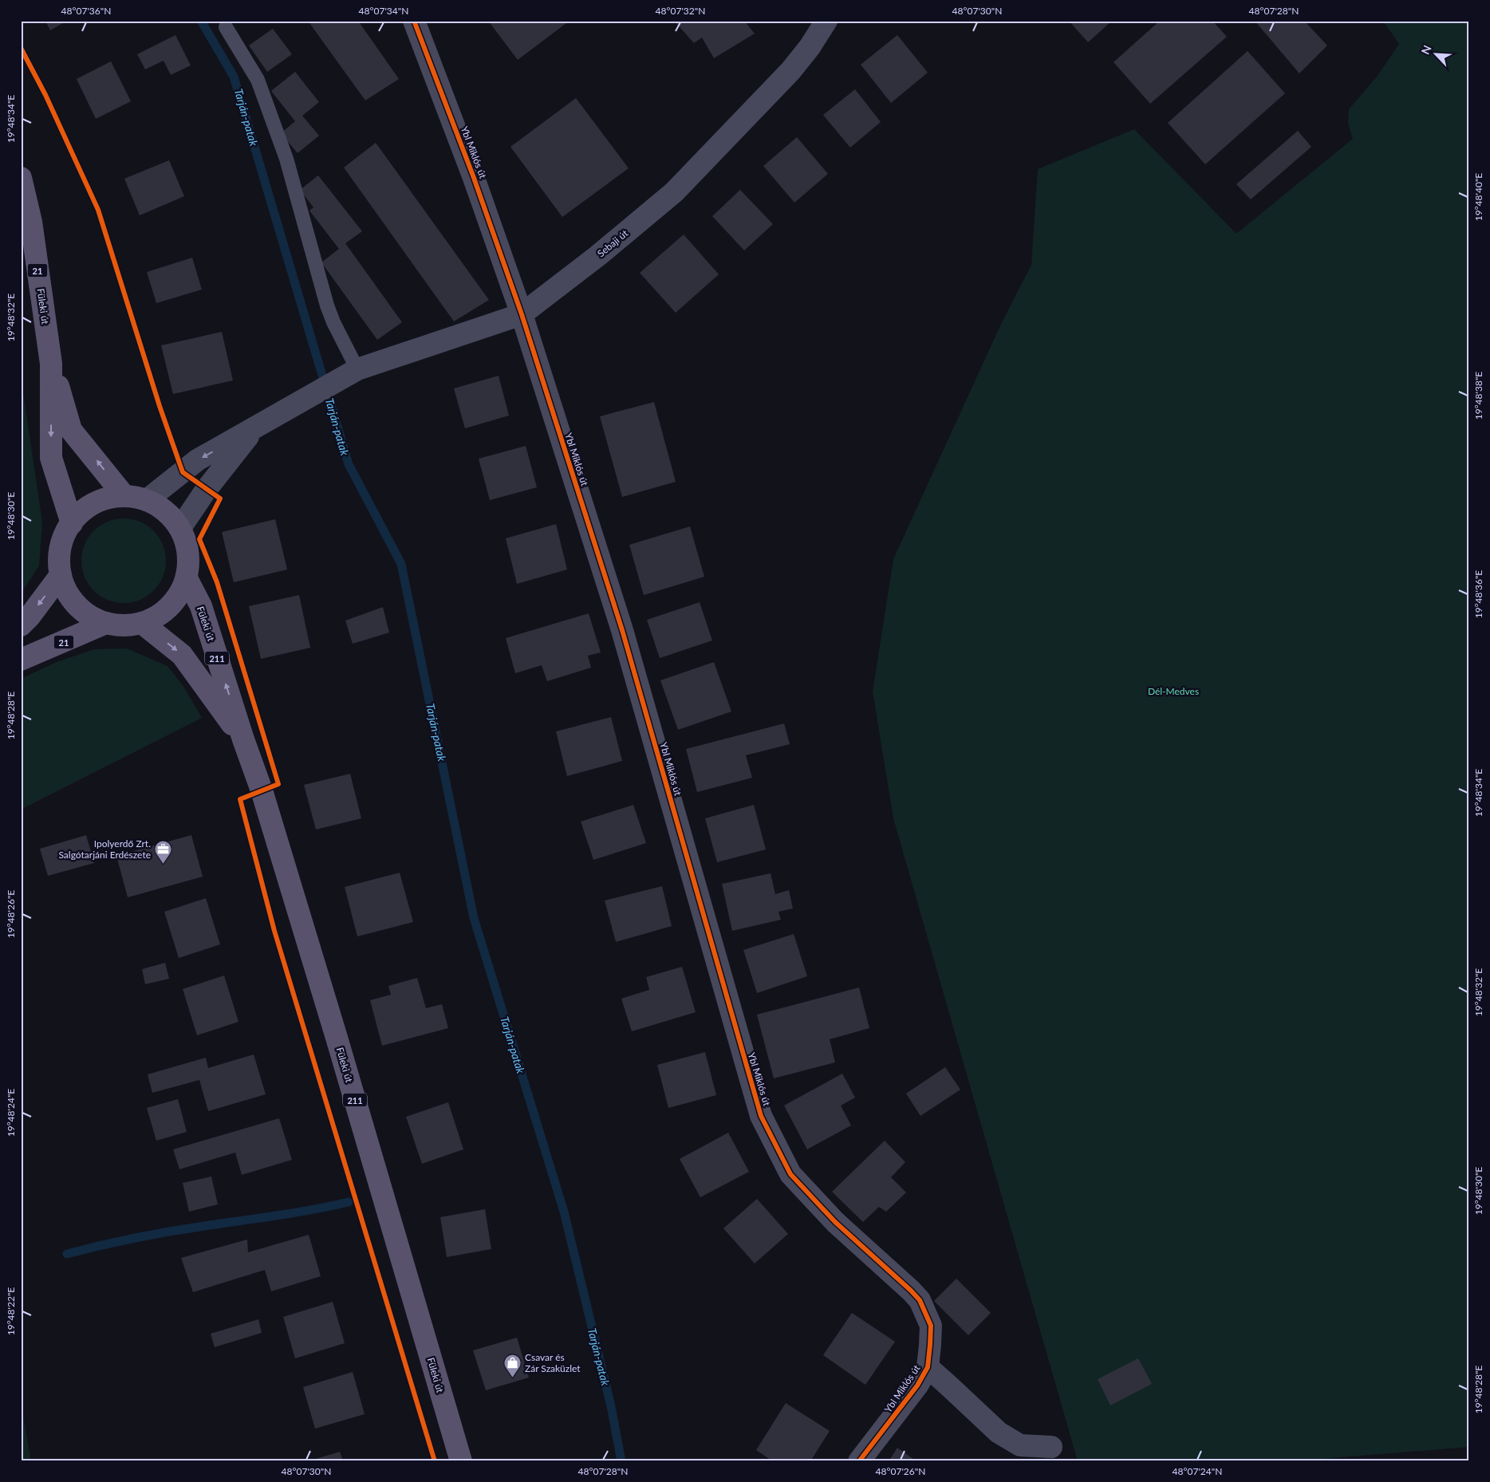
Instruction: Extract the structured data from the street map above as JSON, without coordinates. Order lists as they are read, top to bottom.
{
  "streets": {
    "main road": ["21", "Füleki út", "211"],
    "street": ["Ybl Miklós út", "Sebaji út"]
  },
  "crossings": [
    ["Ybl Miklós út", "Sebaji út"],
    ["Sebaji út", "21"],
    ["Sebaji út", "Füleki út"],
    ["21", "Füleki út"]
  ],
  "water": ["Tarján-patak"],
  "parks": ["Dél-Medves"],
  "places": {
    "office": ["Ipolyerdő Zrt. Salgótarjáni Erdészete"],
    "shop": ["Csavar és Zár Szaküzlet"]
  },
  "north": "top left",
  "coordinates": [
    "48°07'36\"N",
    "48°07'34\"N",
    "48°07'32\"N",
    "48°07'30\"N",
    "48°07'28\"N",
    "19°48'34\"E",
    "19°48'40\"E",
    "19°48'32\"E",
    "19°48'38\"E",
    "19°48'30\"E",
    "19°48'36\"E",
    "19°48'28\"E",
    "19°48'26\"E",
    "19°48'24\"E",
    "19°48'22\"E",
    "48°07'26\"N",
    "48°07'24\"N"
  ]
}
